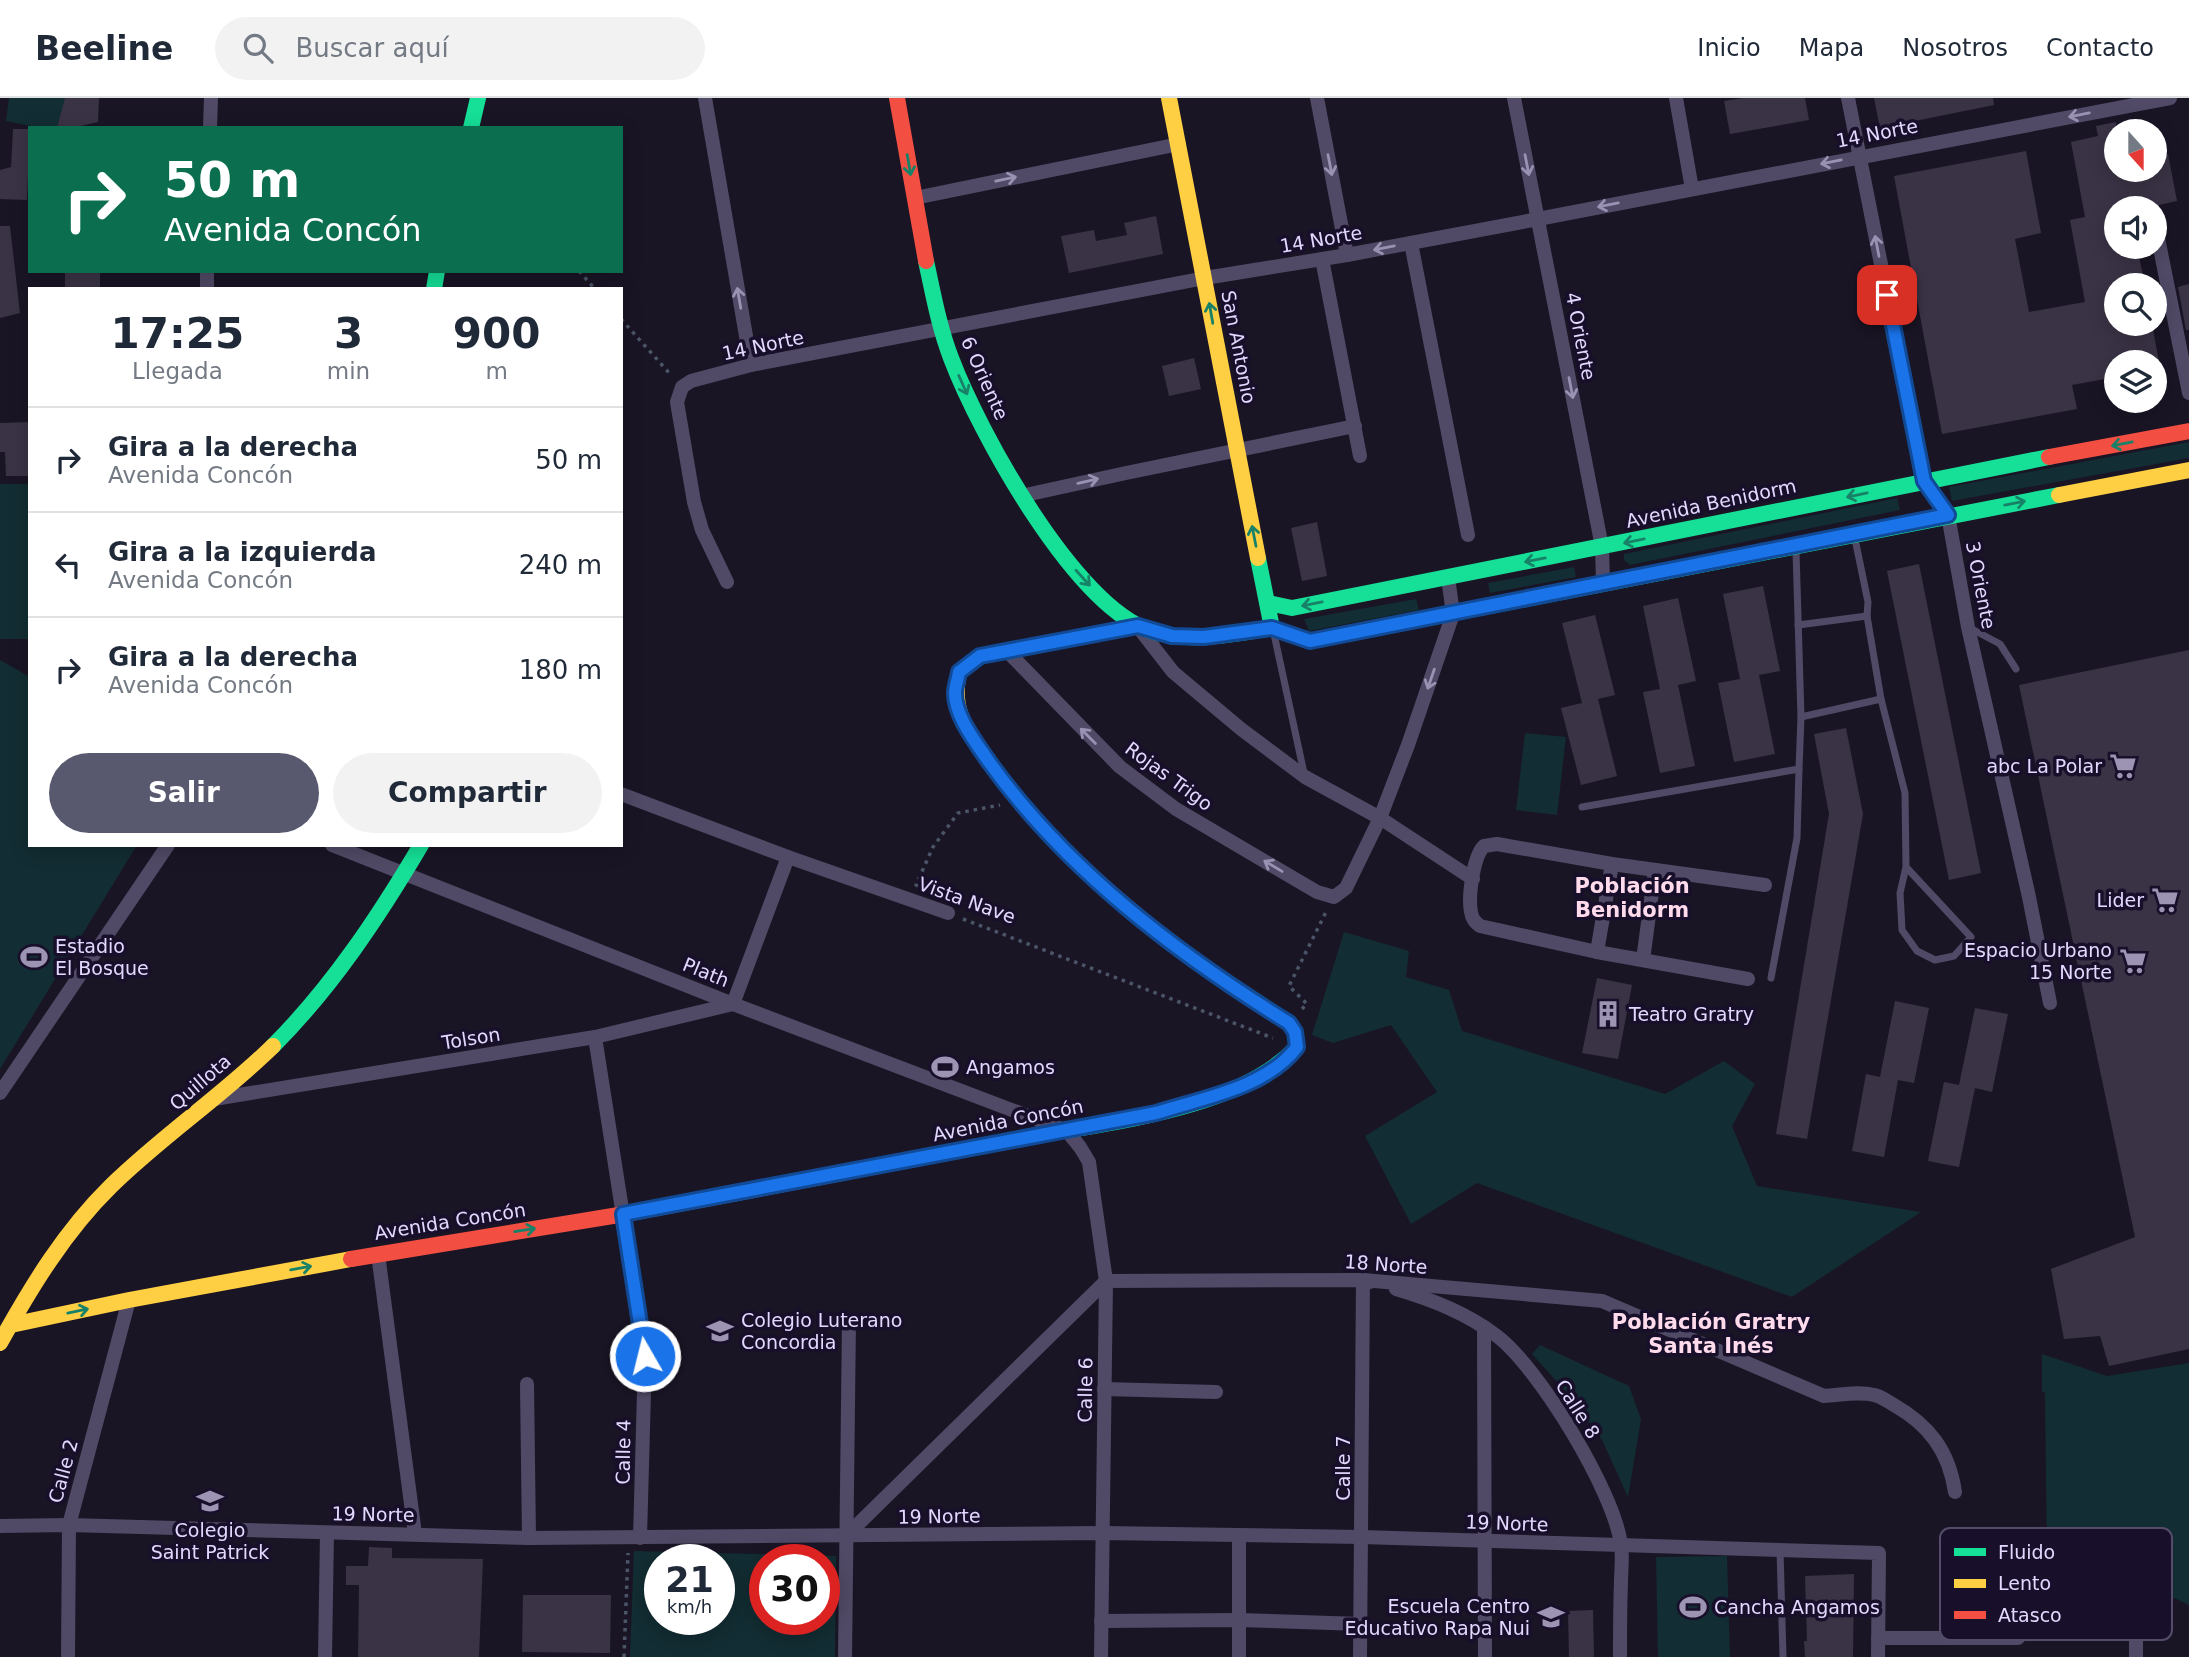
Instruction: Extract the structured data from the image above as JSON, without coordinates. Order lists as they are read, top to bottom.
{
  "streets": {
    "main road": [
      "San Antonio",
      "6 Oriente",
      "Avenida Benidorm",
      "Quillota",
      "Avenida Concón"
    ],
    "street": [
      "14 Norte",
      "4 Oriente",
      "3 Oriente",
      "Rojas Trigo",
      "Vista Nave",
      "Plath",
      "Tolson",
      "18 Norte",
      "Calle 6",
      "Calle 8",
      "Calle 4",
      "Calle 7",
      "Calle 2",
      "19 Norte"
    ]
  },
  "crossings": [
    ["14 Norte", "4 Oriente"],
    ["14 Norte", "San Antonio"],
    ["14 Norte", "6 Oriente"],
    ["14 Norte", "3 Oriente"],
    ["4 Oriente", "Avenida Benidorm"],
    ["San Antonio", "Avenida Benidorm"],
    ["Avenida Benidorm", "3 Oriente"],
    ["Vista Nave", "Avenida Concón"],
    ["Plath", "Tolson"],
    ["Plath", "Quillota"],
    ["Plath", "Avenida Concón"],
    ["Plath", "Calle 6"],
    ["Tolson", "Quillota"],
    ["Tolson", "Calle 4"],
    ["Quillota", "Avenida Concón"],
    ["Avenida Concón", "Calle 6"],
    ["Avenida Concón", "Calle 4"],
    ["Avenida Concón", "Calle 2"],
    ["18 Norte", "Calle 6"],
    ["18 Norte", "Calle 8"],
    ["18 Norte", "Calle 7"],
    ["Calle 6", "19 Norte"],
    ["Calle 8", "Calle 7"],
    ["Calle 8", "19 Norte"],
    ["Calle 4", "19 Norte"],
    ["Calle 7", "19 Norte"],
    ["Calle 2", "19 Norte"]
  ],
  "one_way": [
    "14 Norte",
    "4 Oriente",
    "San Antonio",
    "6 Oriente",
    "3 Oriente",
    "Avenida Concón"
  ],
  "districts": ["Población Benidorm", "Población Gratry Santa Inés"],
  "places": {
    "supermarket": ["abc La Polar", "Lider", "Espacio Urbano 15 Norte"],
    "sports": ["Estadio El Bosque", "Angamos", "Cancha Angamos"],
    "building": ["Teatro Gratry"],
    "school or university": ["Colegio Luterano Concordia", "Colegio Saint Patrick", "Escuela Centro Educativo Rapa Nui"]
  },
  "legend": ["Fluido", "Lento", "Atasco"],
  "north": "bottom",
  "page": {
    "header": "Beeline",
    "search": "Buscar aquí",
    "nav": [
      "Inicio",
      "Mapa",
      "Nosotros",
      "Contacto"
    ],
    "turn": ["50 m", "Avenida Concón"],
    "eta": [
      "17:25",
      "Llegada",
      "3",
      "min",
      "900",
      "m"
    ],
    "list": [
      {
        "name": "Gira a la derecha",
        "note": "Avenida Concón",
        "value": "50 m"
      },
      {
        "name": "Gira a la izquierda",
        "note": "Avenida Concón",
        "value": "240 m"
      },
      {
        "name": "Gira a la derecha",
        "note": "Avenida Concón",
        "value": "180 m"
      }
    ],
    "buttons": ["Salir", "Compartir"],
    "speed": "21 km/h",
    "limit": "30"
  }
}
